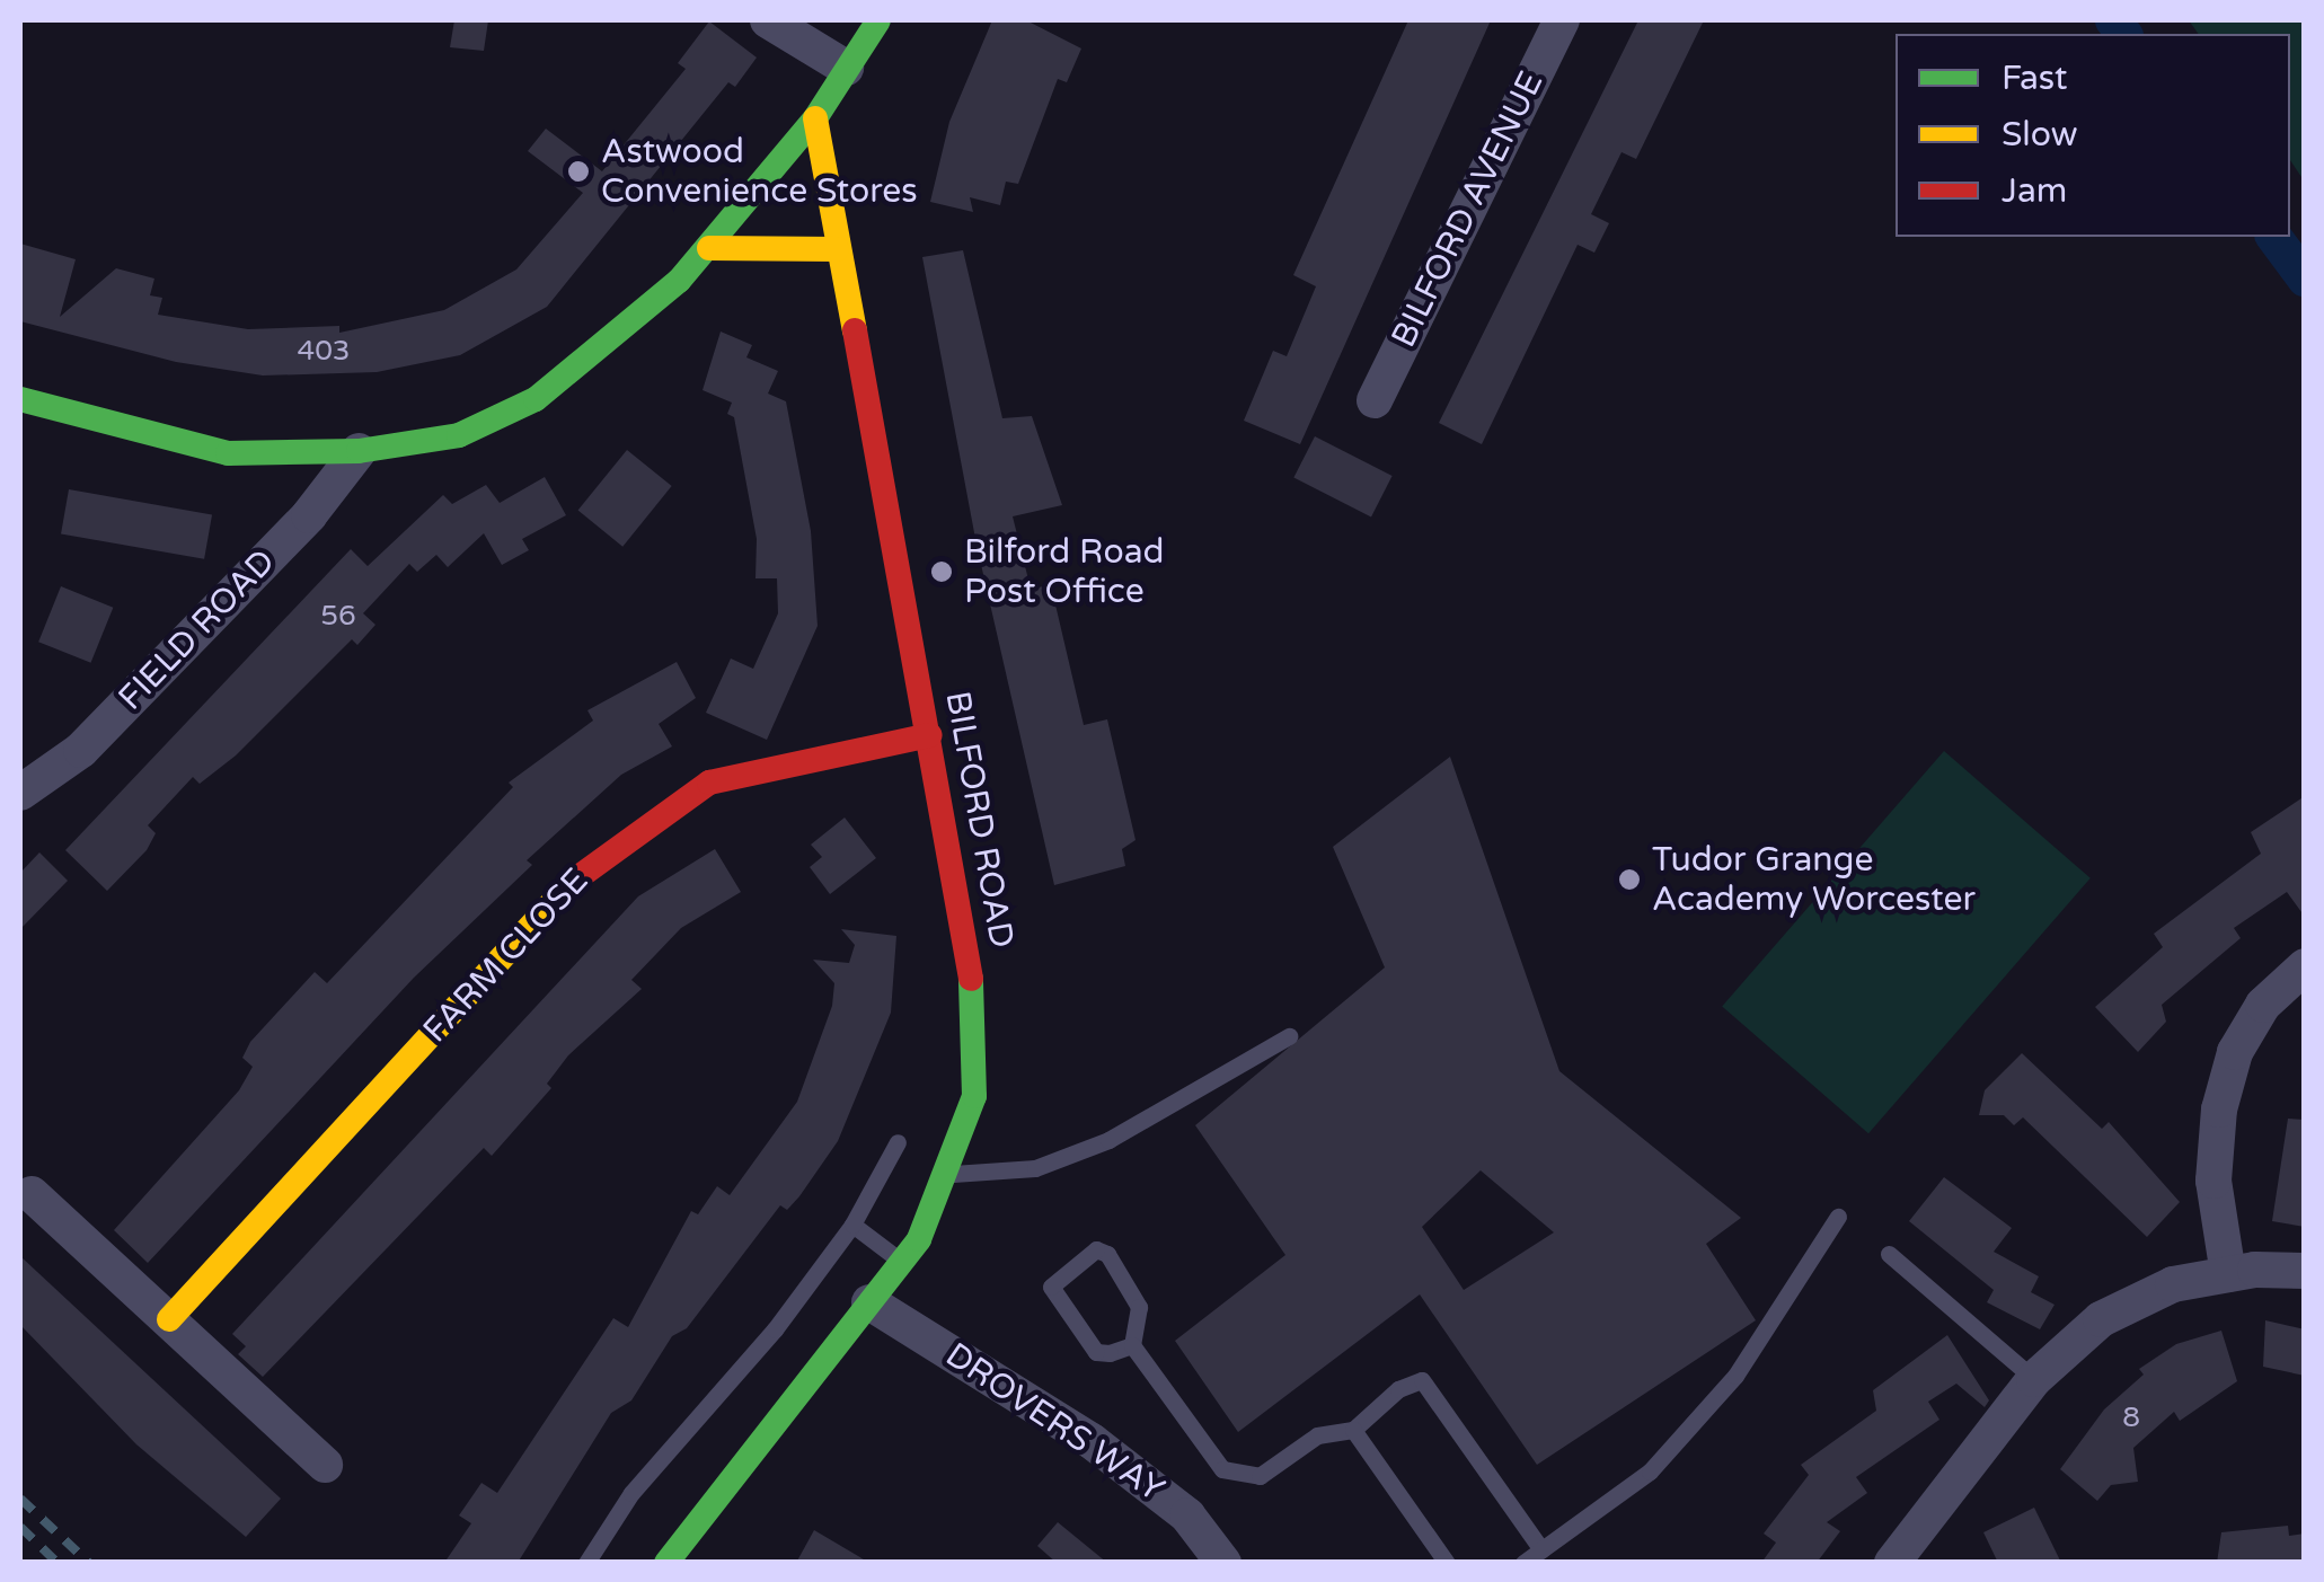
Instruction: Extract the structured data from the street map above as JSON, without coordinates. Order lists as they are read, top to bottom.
{
  "streets": {
    "street": [
      "BILFORD AVENUE",
      "FIELD ROAD",
      "BILFORD ROAD",
      "FARM CLOSE",
      "DROVERS WAY"
    ]
  },
  "crossings": [
    ["BILFORD ROAD", "FARM CLOSE"],
    ["BILFORD ROAD", "DROVERS WAY"]
  ],
  "places": ["Astwood Convenience Stores", "Bilford Road Post Office", "Tudor Grange Academy Worcester"],
  "house_numbers": ["403", "56", "8"],
  "legend": ["Fast", "Slow", "Jam"]
}
